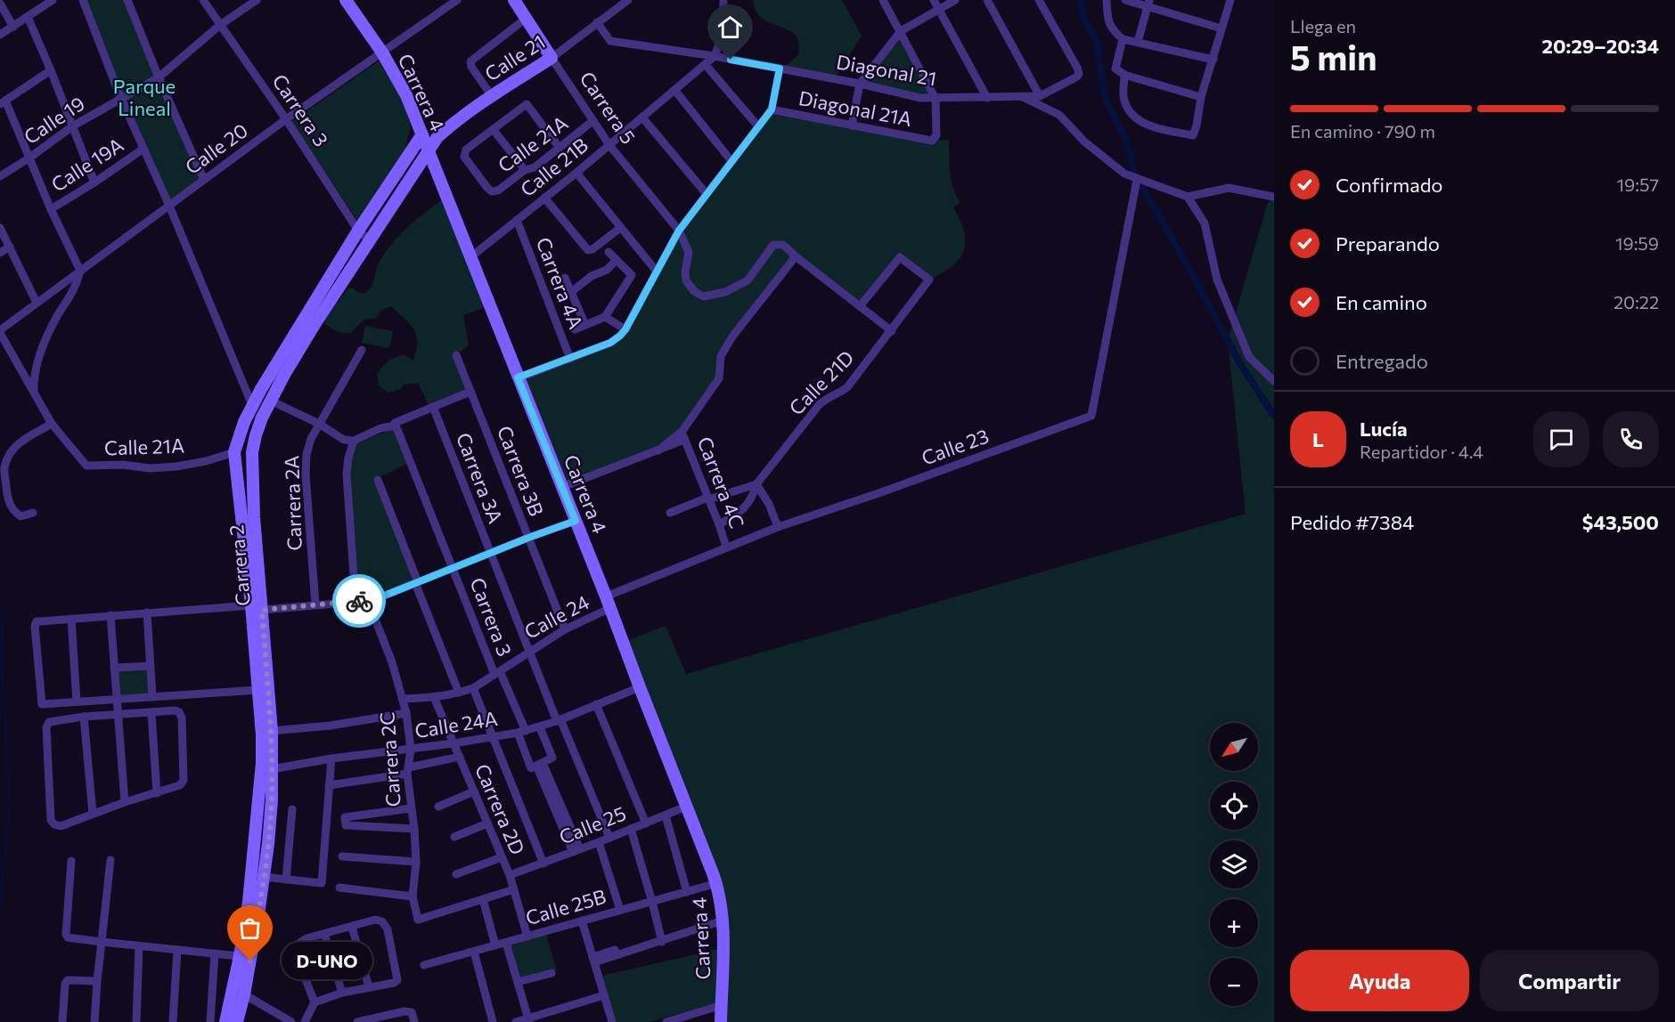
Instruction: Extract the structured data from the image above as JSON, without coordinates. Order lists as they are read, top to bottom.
{
  "streets": {
    "main road": [
      "Calle 21",
      "Carrera 4",
      "Carrera 5",
      "Carrera 2"
    ],
    "street": [
      "Diagonal 21",
      "Diagonal 21A",
      "Carrera 3",
      "Calle 19",
      "Calle 21A",
      "Calle 20",
      "Calle 19A",
      "Calle 21B",
      "Carrera 4A",
      "Calle 21D",
      "Calle 23",
      "Carrera 3B",
      "Carrera 3A",
      "Carrera 4C",
      "Carrera 2A",
      "Calle 24",
      "Calle 24A",
      "Carrera 2C",
      "Carrera 2D",
      "Calle 25",
      "Calle 25B"
    ]
  },
  "crossings": [
    ["Calle 21", "Diagonal 21"],
    ["Calle 21", "Carrera 4"],
    ["Calle 21", "Carrera 5"],
    ["Calle 21", "Carrera 2"],
    ["Diagonal 21", "Diagonal 21A"],
    ["Diagonal 21", "Calle 21B"],
    ["Carrera 4", "Calle 20"],
    ["Carrera 4", "Calle 21B"],
    ["Carrera 4", "Calle 23"],
    ["Carrera 4", "Carrera 2"],
    ["Carrera 4", "Calle 24"],
    ["Carrera 4", "Calle 24A"],
    ["Carrera 4", "Calle 25"],
    ["Carrera 4", "Calle 25B"],
    ["Carrera 5", "Calle 21A"],
    ["Carrera 5", "Calle 21B"],
    ["Carrera 3", "Calle 19"],
    ["Carrera 3", "Calle 20"],
    ["Carrera 3", "Carrera 2"],
    ["Carrera 3", "Calle 24"],
    ["Calle 21A", "Carrera 2"],
    ["Calle 21B", "Carrera 4A"],
    ["Calle 21D", "Carrera 4C"],
    ["Calle 23", "Carrera 4C"],
    ["Carrera 3B", "Calle 24"],
    ["Carrera 3A", "Calle 24"],
    ["Carrera 2", "Calle 24A"],
    ["Calle 24", "Carrera 2C"],
    ["Calle 24", "Carrera 2D"],
    ["Calle 24A", "Carrera 2C"],
    ["Calle 24A", "Carrera 2D"],
    ["Carrera 2D", "Calle 25"],
    ["Carrera 2D", "Calle 25B"]
  ],
  "parks": ["Parque Lineal"],
  "places": ["D-UNO"],
  "north": "bottom left",
  "page": {
    "heading": ["5 min", "Llega en", "20:29–20:34"],
    "panel": [
      "Lucía",
      "Repartidor · 4.4",
      "Pedido #7384",
      "$43,500"
    ],
    "bar": "En camino · 790 m",
    "list": [
      ["Confirmado", "19:57"],
      ["Preparando", "19:59"],
      ["En camino", "20:22"],
      "Entregado"
    ],
    "round": "L",
    "map_buttons": ["+", "−"],
    "buttons": ["Ayuda", "Compartir"],
    "bubble": "D-UNO"
  }
}
